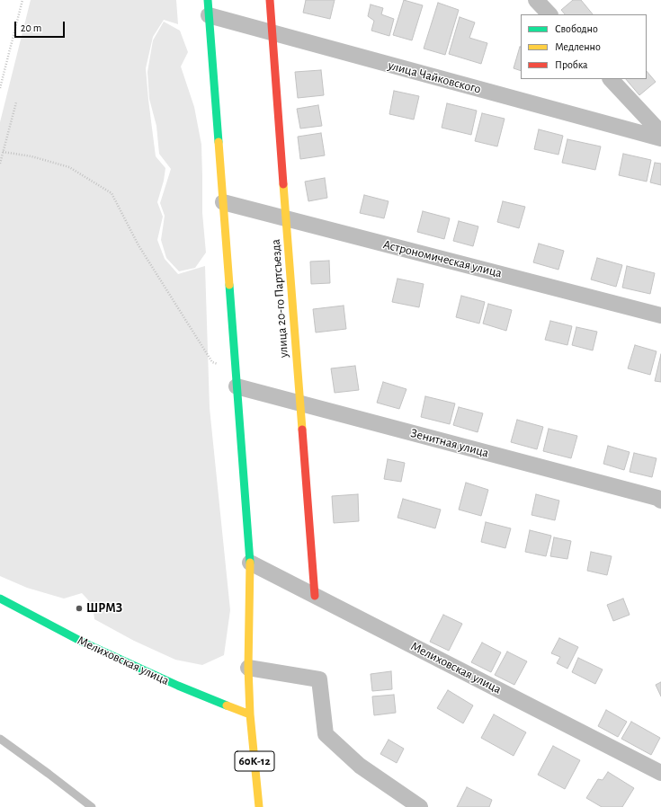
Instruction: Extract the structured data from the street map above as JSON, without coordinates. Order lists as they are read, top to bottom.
{
  "streets": {
    "main road": ["улица 20-го Партсъезда", "Мелиховская улица", "60К-12"],
    "street": ["улица Чайковского", "Астрономическая улица", "Зенитная улица"]
  },
  "crossings": [
    ["улица Чайковского", "улица 20-го Партсъезда"],
    ["Астрономическая улица", "улица 20-го Партсъезда"],
    ["улица 20-го Партсъезда", "Зенитная улица"],
    ["улица 20-го Партсъезда", "Мелиховская улица"],
    ["Мелиховская улица", "60К-12"]
  ],
  "places": ["ШРМЗ"],
  "legend": ["Свободно", "Медленно", "Пробка"],
  "scale_bar": "20 m"
}
